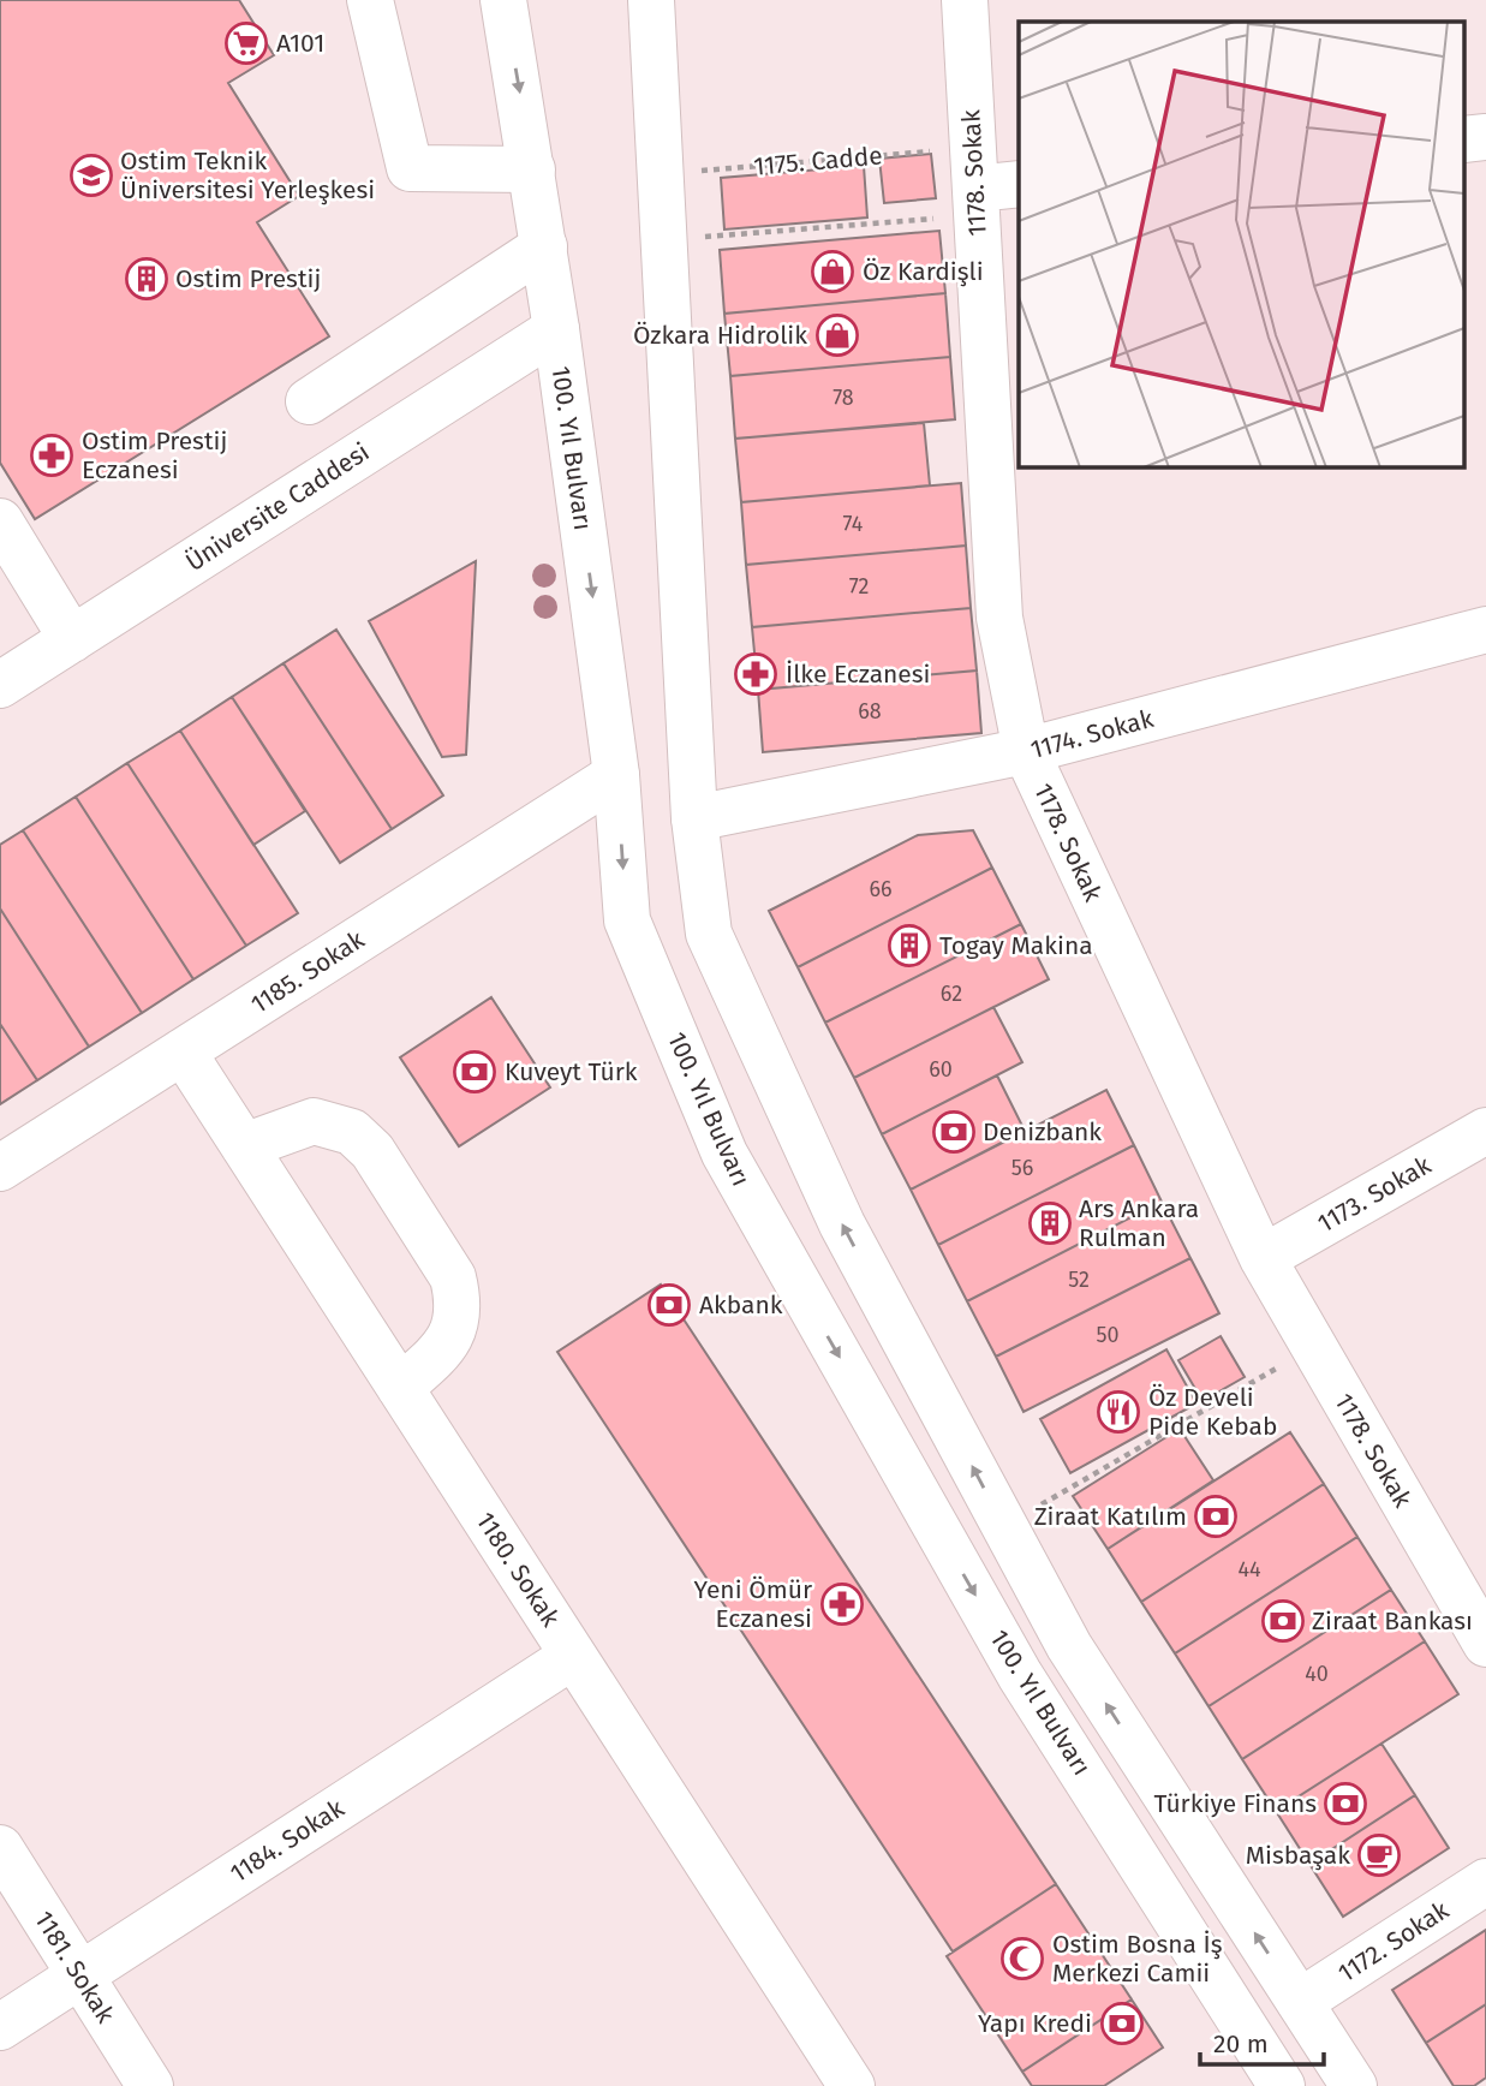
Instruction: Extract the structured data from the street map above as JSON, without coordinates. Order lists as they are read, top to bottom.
{
  "streets": {
    "main road": [
      "1178. Sokak",
      "100. Yıl Bulvarı",
      "Üniversite Caddesi",
      "1174. Sokak",
      "1185. Sokak",
      "1173. Sokak",
      "1180. Sokak",
      "1184. Sokak",
      "1172. Sokak",
      "1181. Sokak"
    ],
    "path": ["1175. Cadde"]
  },
  "crossings": [
    ["1175. Cadde", "1178. Sokak"],
    ["1178. Sokak", "1174. Sokak"],
    ["1178. Sokak", "1173. Sokak"],
    ["100. Yıl Bulvarı", "Üniversite Caddesi"],
    ["100. Yıl Bulvarı", "1185. Sokak"],
    ["1185. Sokak", "1180. Sokak"],
    ["1180. Sokak", "1184. Sokak"],
    ["1184. Sokak", "1181. Sokak"]
  ],
  "places": {
    "supermarket": ["A101"],
    "school or university": ["Ostim Teknik Üniversitesi Yerleşkesi"],
    "shop": ["Öz Kardişli", "Özkara Hidrolik"],
    "building": ["Ostim Prestij", "Togay Makina", "Ars Ankara Rulman"],
    "pharmacy": ["Ostim Prestij Eczanesi", "İlke Eczanesi", "Yeni Ömür Eczanesi"],
    "bank": [
      "Kuveyt Türk",
      "Denizbank",
      "Akbank",
      "Ziraat Katılım",
      "Ziraat Bankası",
      "Türkiye Finans",
      "Yapı Kredi"
    ],
    "restaurant": ["Öz Develi Pide Kebab"],
    "cafe": ["Misbaşak"],
    "mosque": ["Ostim Bosna İş Merkezi Camii"]
  },
  "house_numbers": [
    "78",
    "74",
    "72",
    "68",
    "66",
    "62",
    "60",
    "56",
    "52",
    "50",
    "44",
    "40"
  ],
  "scale_bar": "20 m"
}
